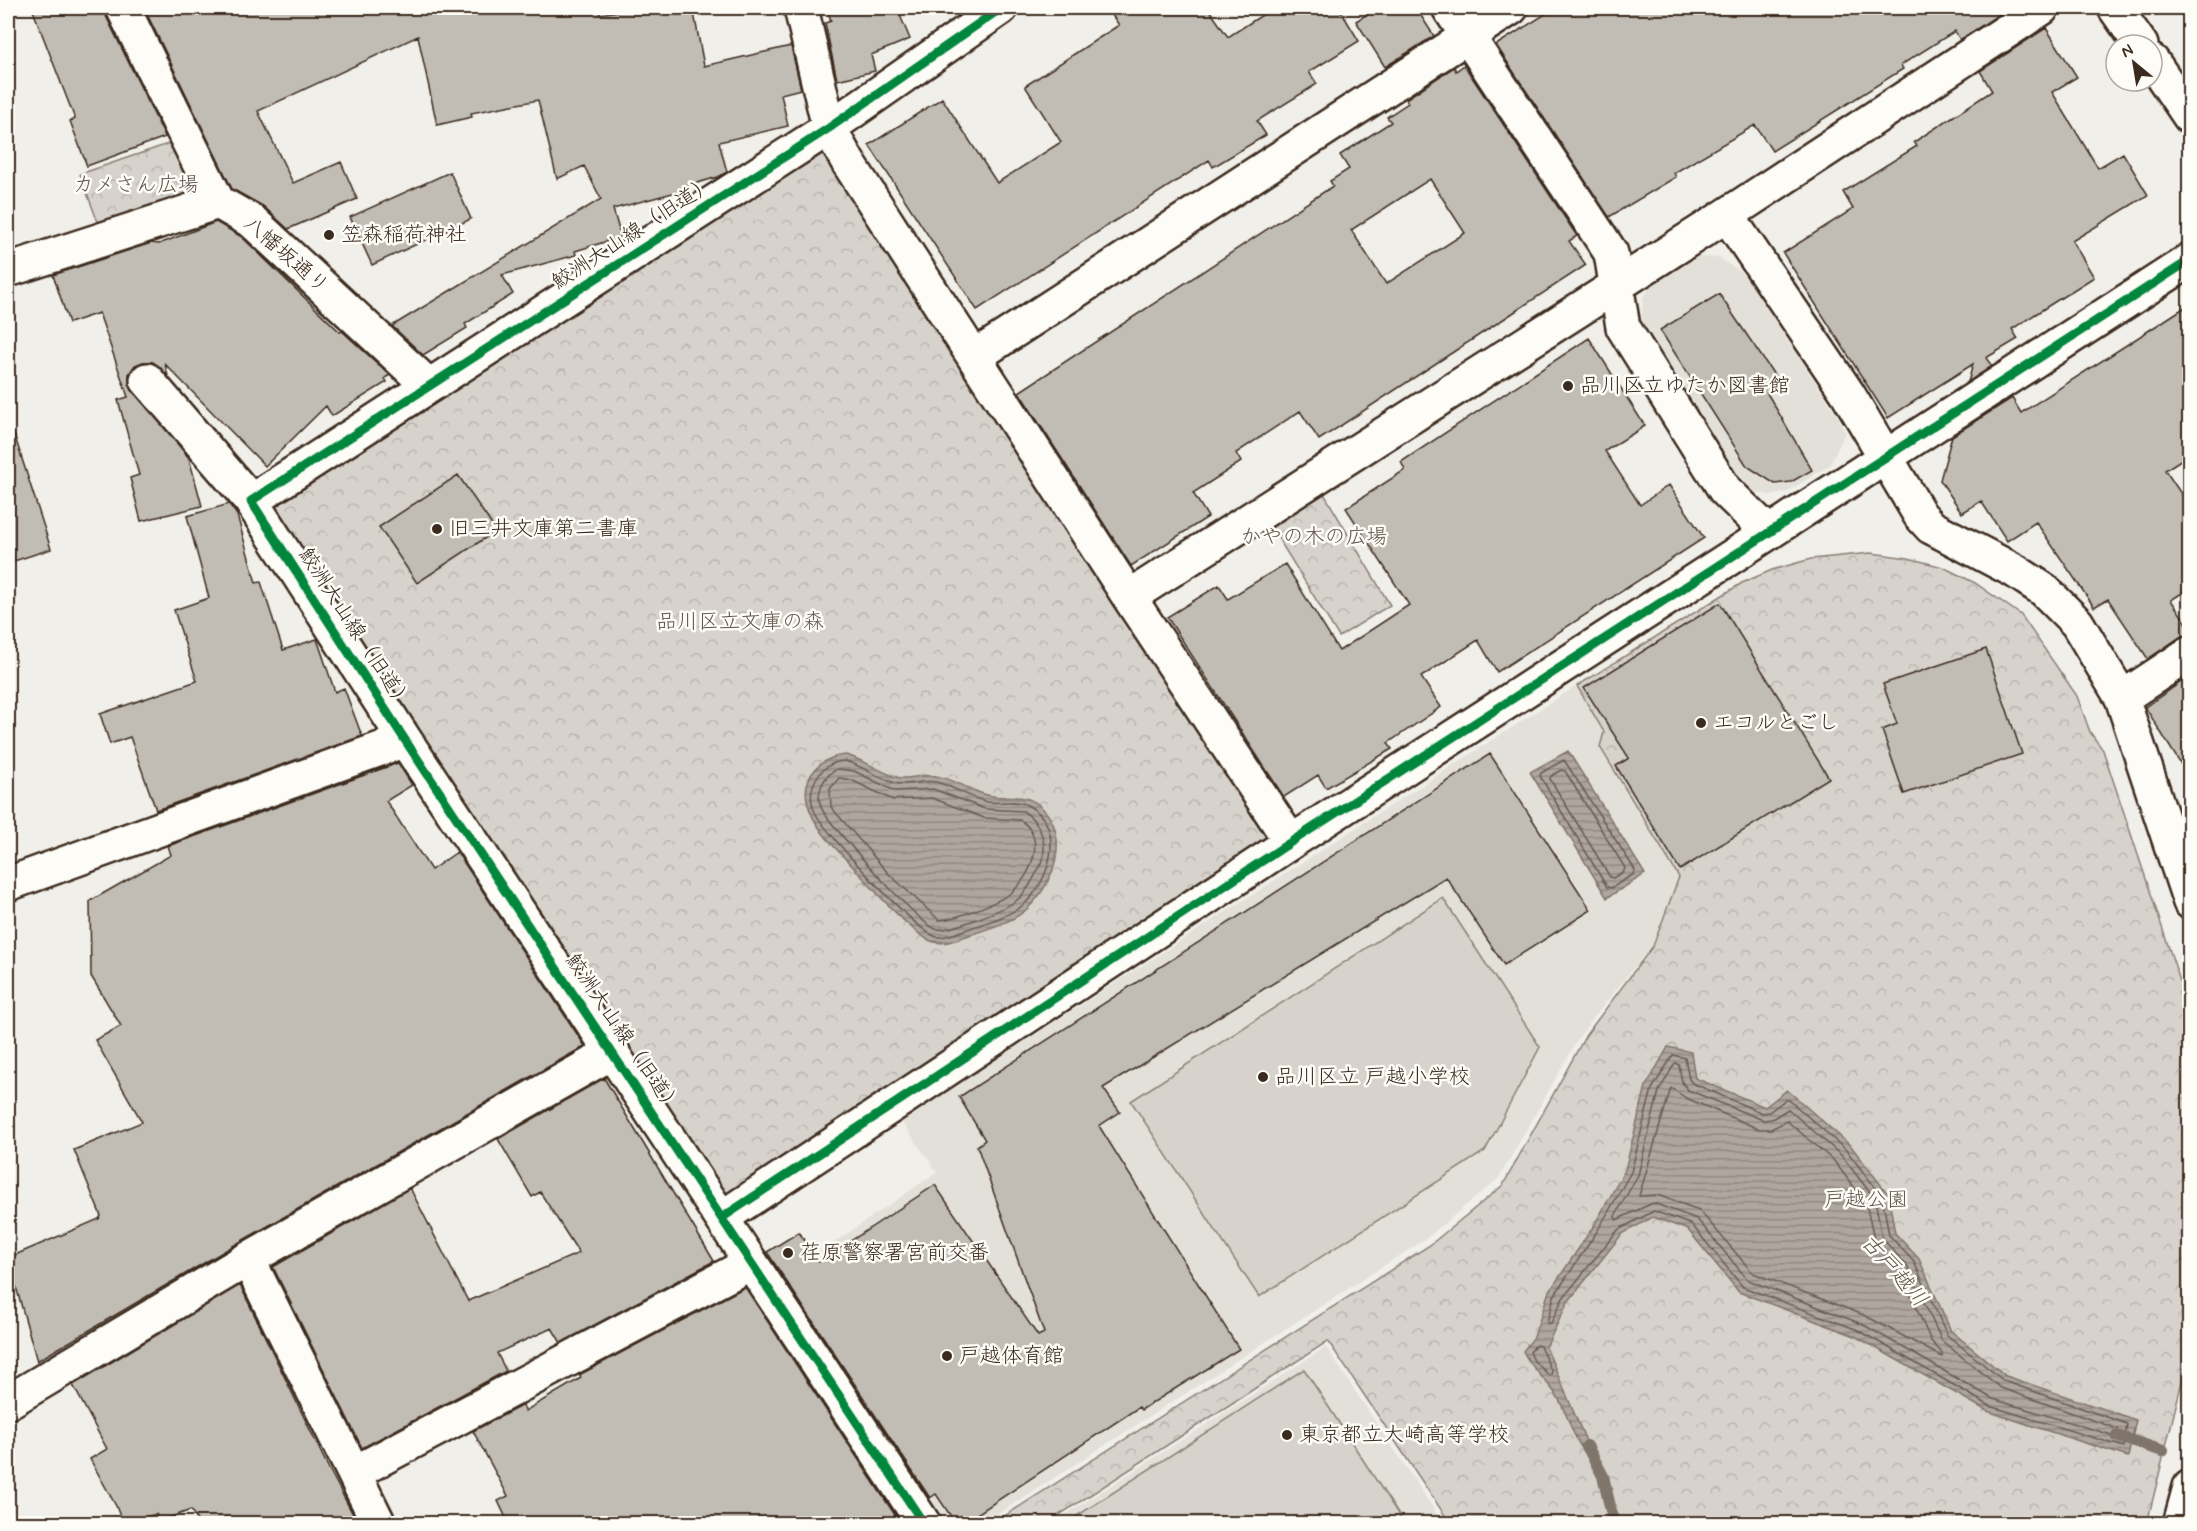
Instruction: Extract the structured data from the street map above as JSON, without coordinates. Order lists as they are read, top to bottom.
{
  "streets": {
    "street": ["鮫洲大山線（旧道）", "八幡坂通り"]
  },
  "crossings": [
    ["鮫洲大山線（旧道）", "八幡坂通り"]
  ],
  "water": ["古戸越川"],
  "parks": [
    "カメさん広場",
    "かやの木の広場",
    "品川区立文庫の森",
    "戸越公園"
  ],
  "places": [
    "笠森稲荷神社",
    "品川区立ゆたか図書館",
    "旧三井文庫第二書庫",
    "エコルとごし",
    "品川区立 戸越小学校",
    "荏原警察署宮前交番",
    "戸越体育館",
    "東京都立大崎高等学校"
  ],
  "north": "top left"
}
